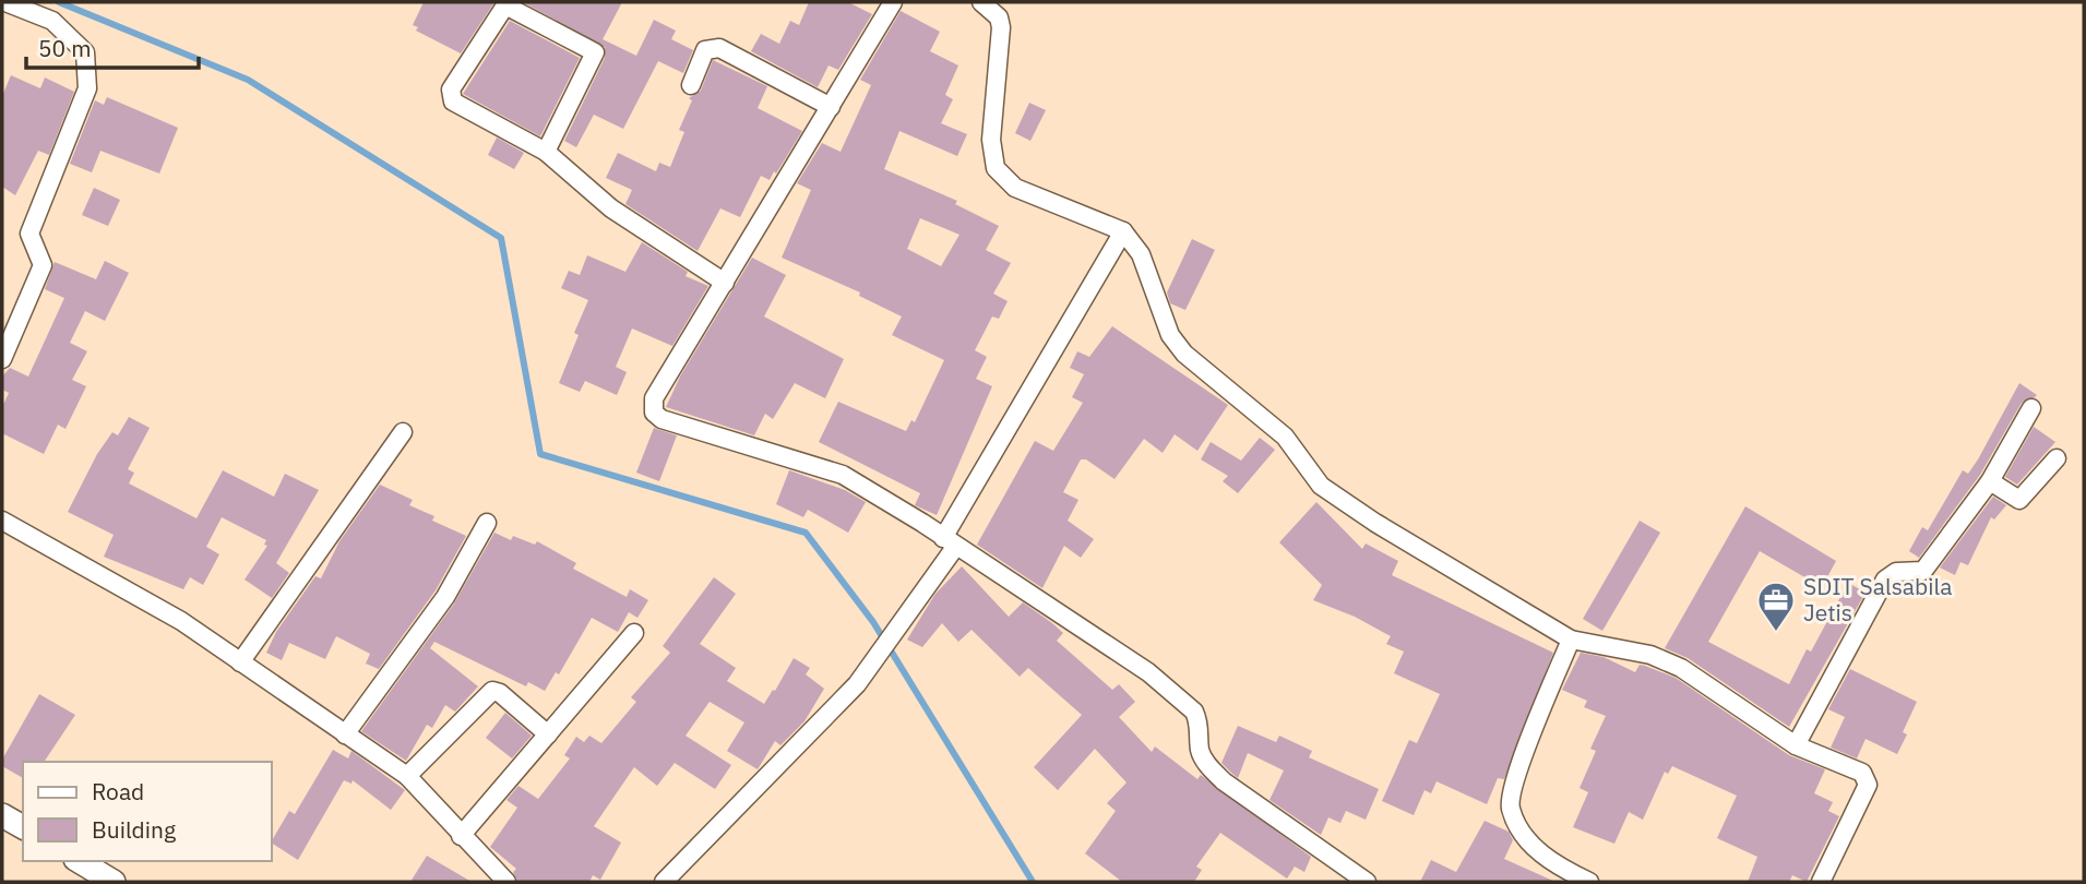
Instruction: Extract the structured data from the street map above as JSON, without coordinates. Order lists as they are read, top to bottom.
{
  "places": {
    "office": ["SDIT Salsabila Jetis"]
  },
  "legend": ["Road", "Building"],
  "scale_bar": "50 m"
}
